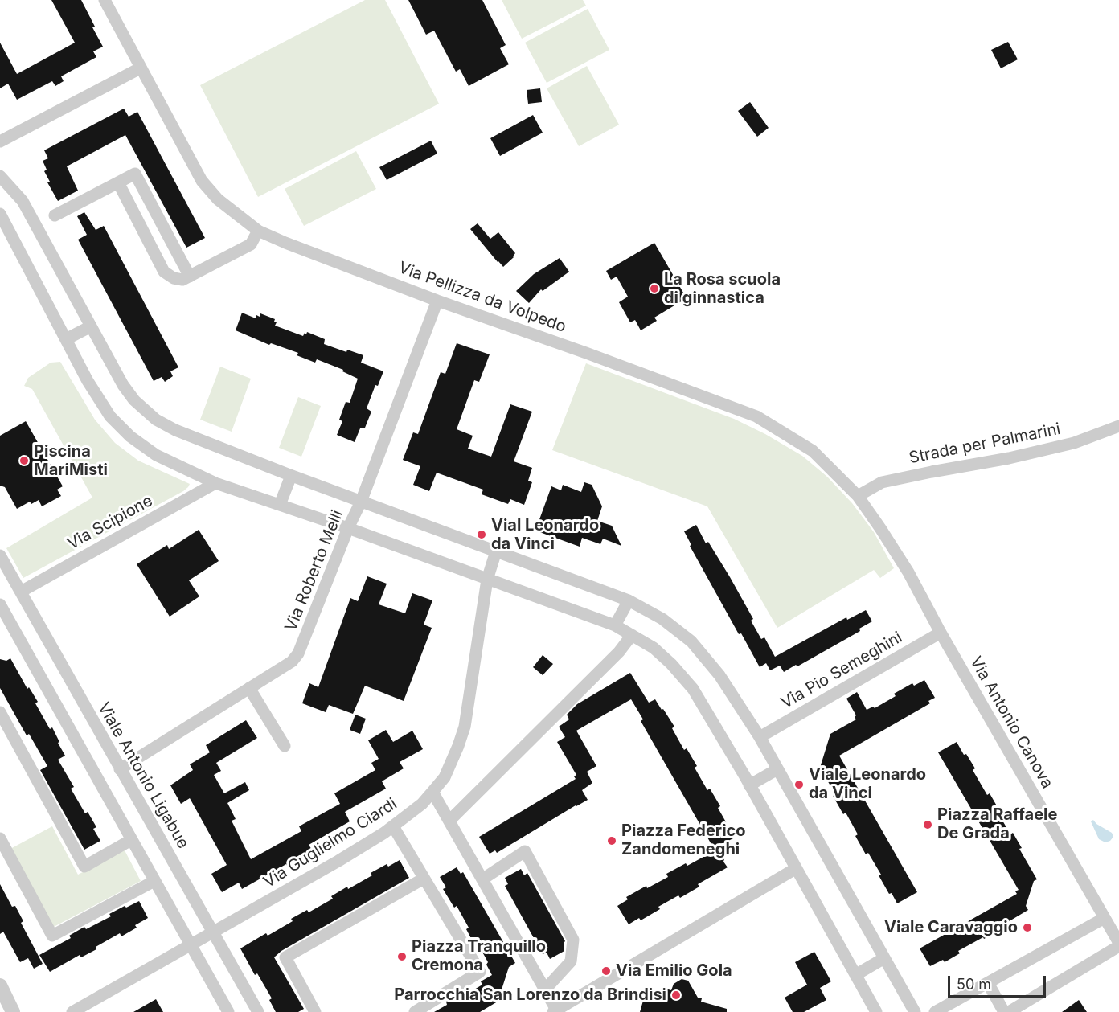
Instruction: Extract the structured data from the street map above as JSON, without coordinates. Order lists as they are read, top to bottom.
{
  "streets": {
    "street": [
      "Via Pellizza da Volpedo",
      "Strada per Palmarini",
      "Via Scipione",
      "Via Roberto Melli",
      "Via Pio Semeghini",
      "Via Antonio Canova",
      "Viale Antonio Ligabue",
      "Via Guglielmo Ciardi"
    ]
  },
  "crossings": [
    ["Via Pellizza da Volpedo", "Strada per Palmarini"],
    ["Via Pellizza da Volpedo", "Via Roberto Melli"],
    ["Via Pellizza da Volpedo", "Via Antonio Canova"],
    ["Via Scipione", "Viale Antonio Ligabue"],
    ["Via Roberto Melli", "Viale Antonio Ligabue"],
    ["Via Pio Semeghini", "Via Antonio Canova"],
    ["Viale Antonio Ligabue", "Via Guglielmo Ciardi"]
  ],
  "places": [
    "La Rosa scuola di ginnastica",
    "Piscina MariMisti",
    "Vial Leonardo da Vinci",
    "Viale Leonardo da Vinci",
    "Piazza Raffaele De Grada",
    "Piazza Federico Zandomeneghi",
    "Viale Caravaggio",
    "Piazza Tranquillo Cremona",
    "Via Emilio Gola",
    "Parrocchia San Lorenzo da Brindisi"
  ],
  "scale_bar": "50 m"
}
